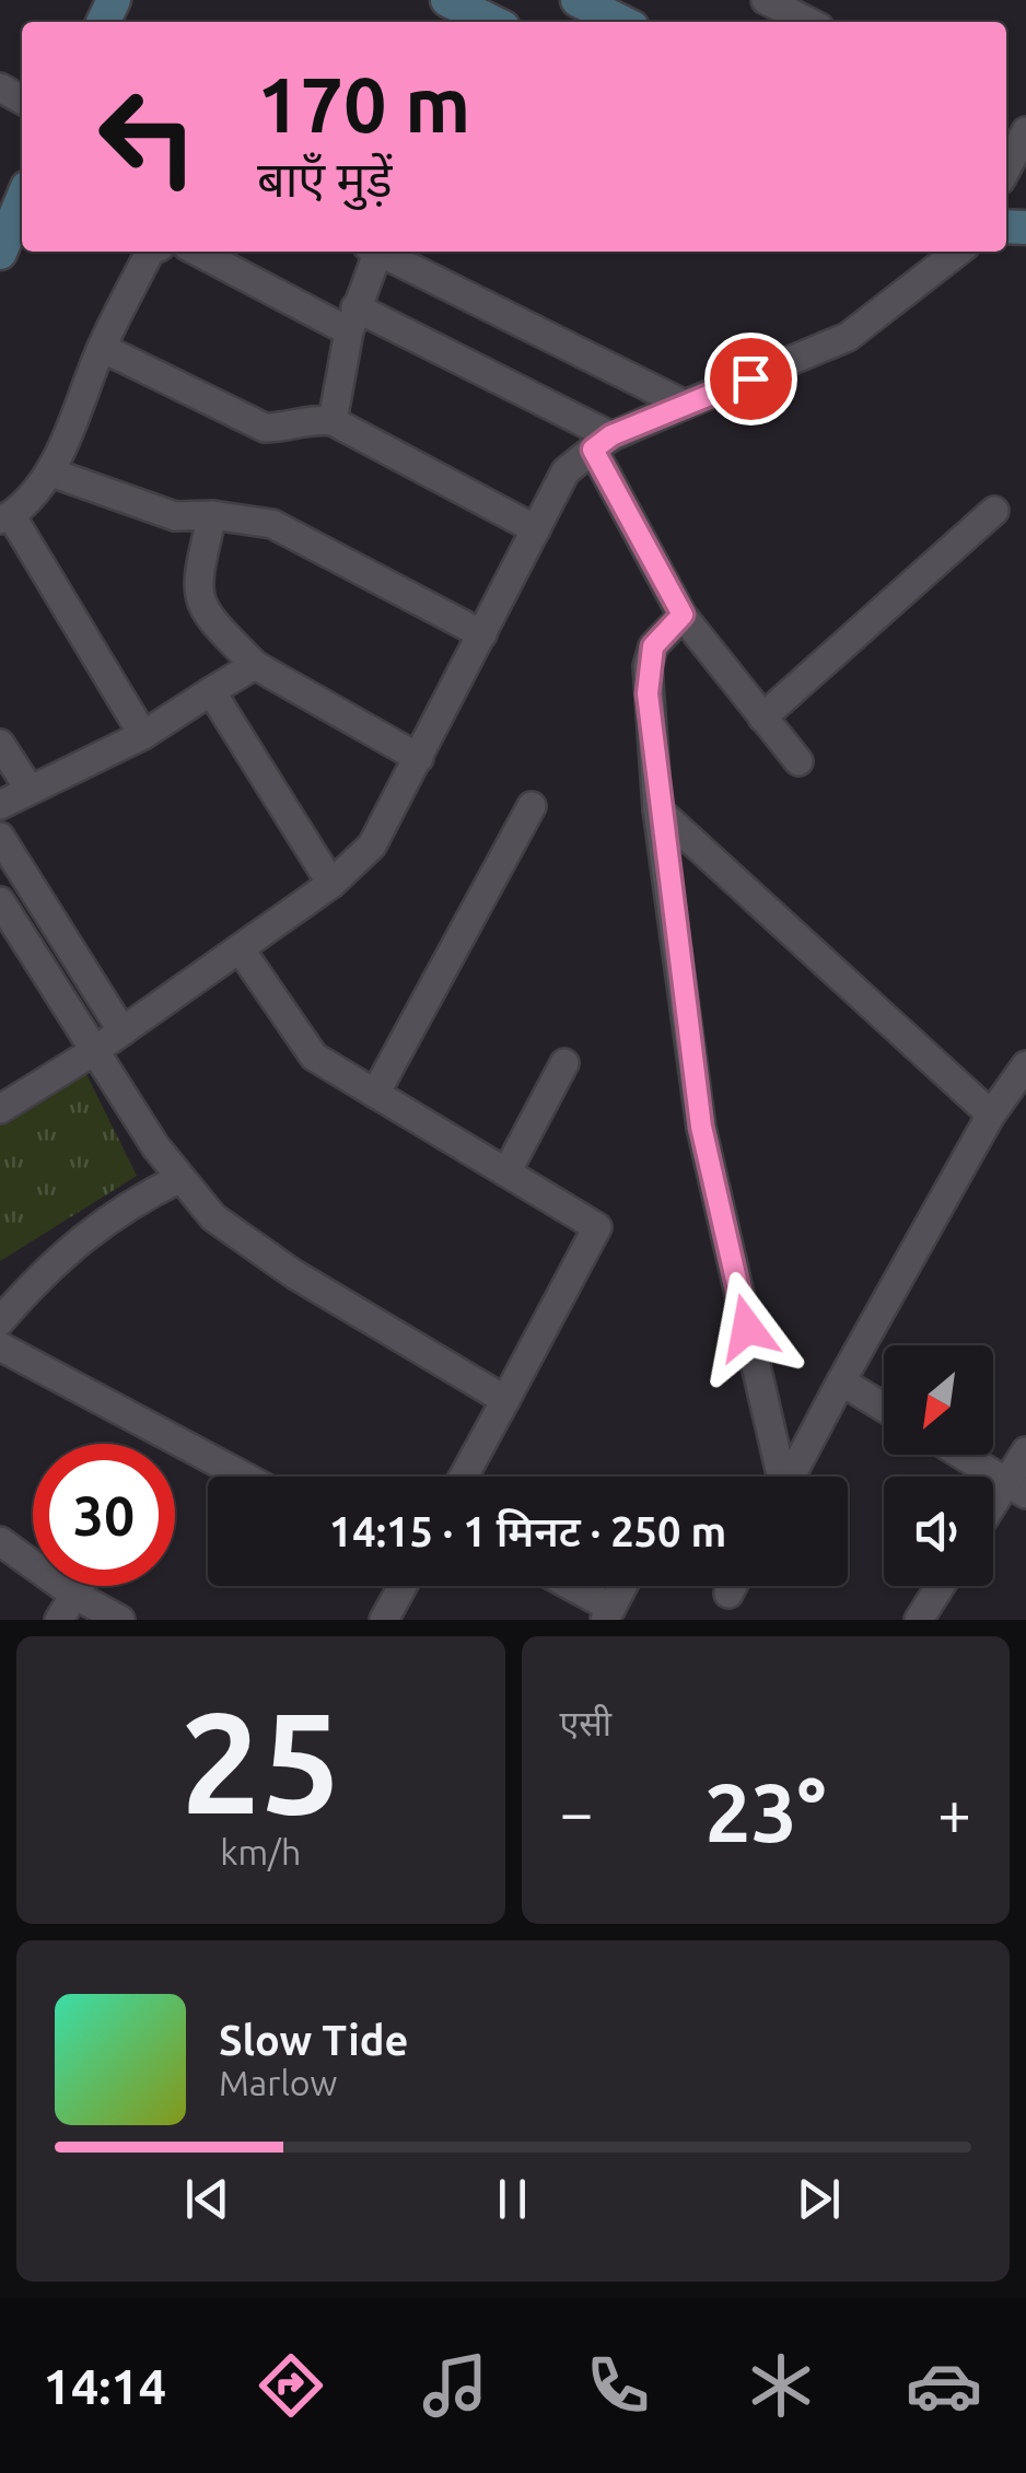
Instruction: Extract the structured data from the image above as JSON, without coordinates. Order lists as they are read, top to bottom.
{
  "north": "bottom left",
  "page": {
    "turn": ["170 m", "बाएँ मुड़ें"],
    "limit": "30",
    "trip": "14:15 · 1 मिनट · 250 m",
    "tile": [
      ["25", "km/h"],
      "एसी"
    ],
    "heat": ["−", "23°", "+"],
    "song": ["Slow Tide", "Marlow"],
    "tabs": "14:14"
  }
}
